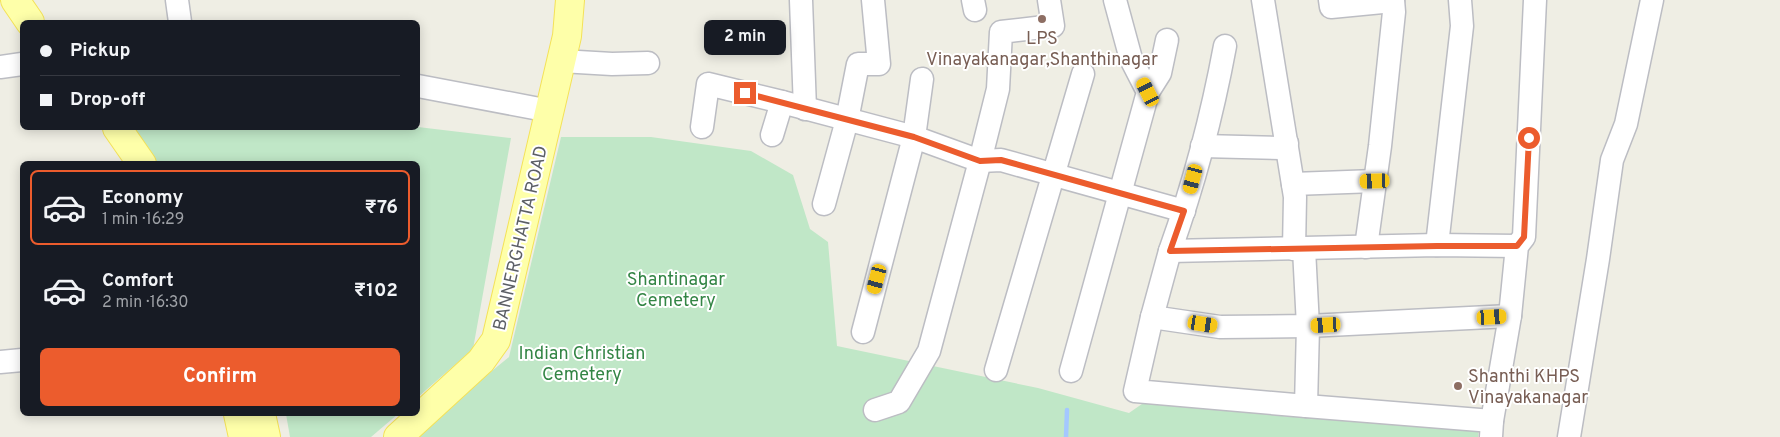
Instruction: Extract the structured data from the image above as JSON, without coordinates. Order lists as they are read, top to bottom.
{
  "streets": {
    "main road": ["BANNERGHATTA ROAD"]
  },
  "parks": ["Shantinagar Cemetery", "Indian Christian Cemetery"],
  "places": ["LPS Vinayakanagar,Shanthinagar", "Shanthi KHPS Vinayakanagar"],
  "page": {
    "bubble": "2 min",
    "banner": ["Pickup", "Drop-off"],
    "list": [
      {
        "name": "Economy",
        "note": "1 min · 16:29",
        "value": "₹76"
      },
      {
        "name": "Comfort",
        "note": "2 min · 16:30",
        "value": "₹102"
      }
    ],
    "buttons": "Confirm"
  }
}
